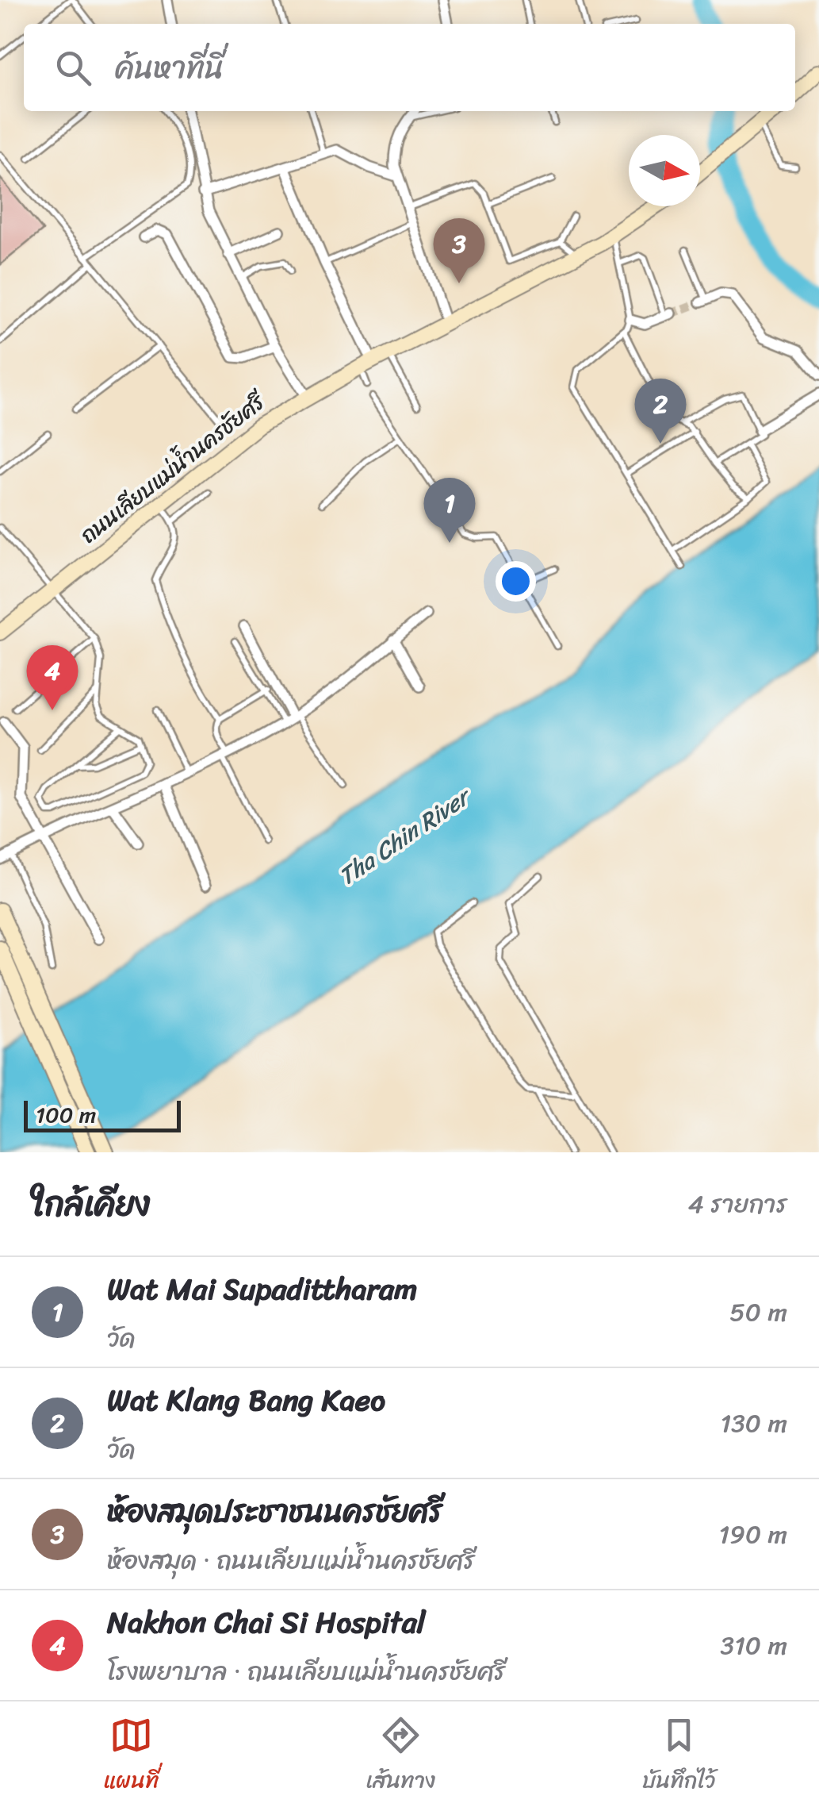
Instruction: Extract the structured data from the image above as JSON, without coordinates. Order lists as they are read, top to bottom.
{
  "streets": {
    "main road": ["ถนนเลียบแม่น้ำนครชัยศรี"]
  },
  "water": ["Tha Chin River"],
  "scale_bar": "100 m",
  "north": "right",
  "page": {
    "search": "ค้นหาที่นี่",
    "pins": [
      "3",
      "2",
      "1",
      "4"
    ],
    "scale": "100 m",
    "heading": ["ใกล้เคียง", "4 รายการ"],
    "list": [
      {
        "mark": "1",
        "name": "Wat Mai Supadittharam",
        "note": "วัด",
        "value": "50 m"
      },
      {
        "mark": "2",
        "name": "Wat Klang Bang Kaeo",
        "note": "วัด",
        "value": "130 m"
      },
      {
        "mark": "3",
        "name": "ห้องสมุดประชาชนนครชัยศรี",
        "note": "ห้องสมุด · ถนนเลียบแม่น้ำนครชัยศรี",
        "value": "190 m"
      },
      {
        "mark": "4",
        "name": "Nakhon Chai Si Hospital",
        "note": "โรงพยาบาล · ถนนเลียบแม่น้ำนครชัยศรี",
        "value": "310 m"
      }
    ],
    "nav": ["แผนที่", "เส้นทาง", "บันทึกไว้"]
  }
}
